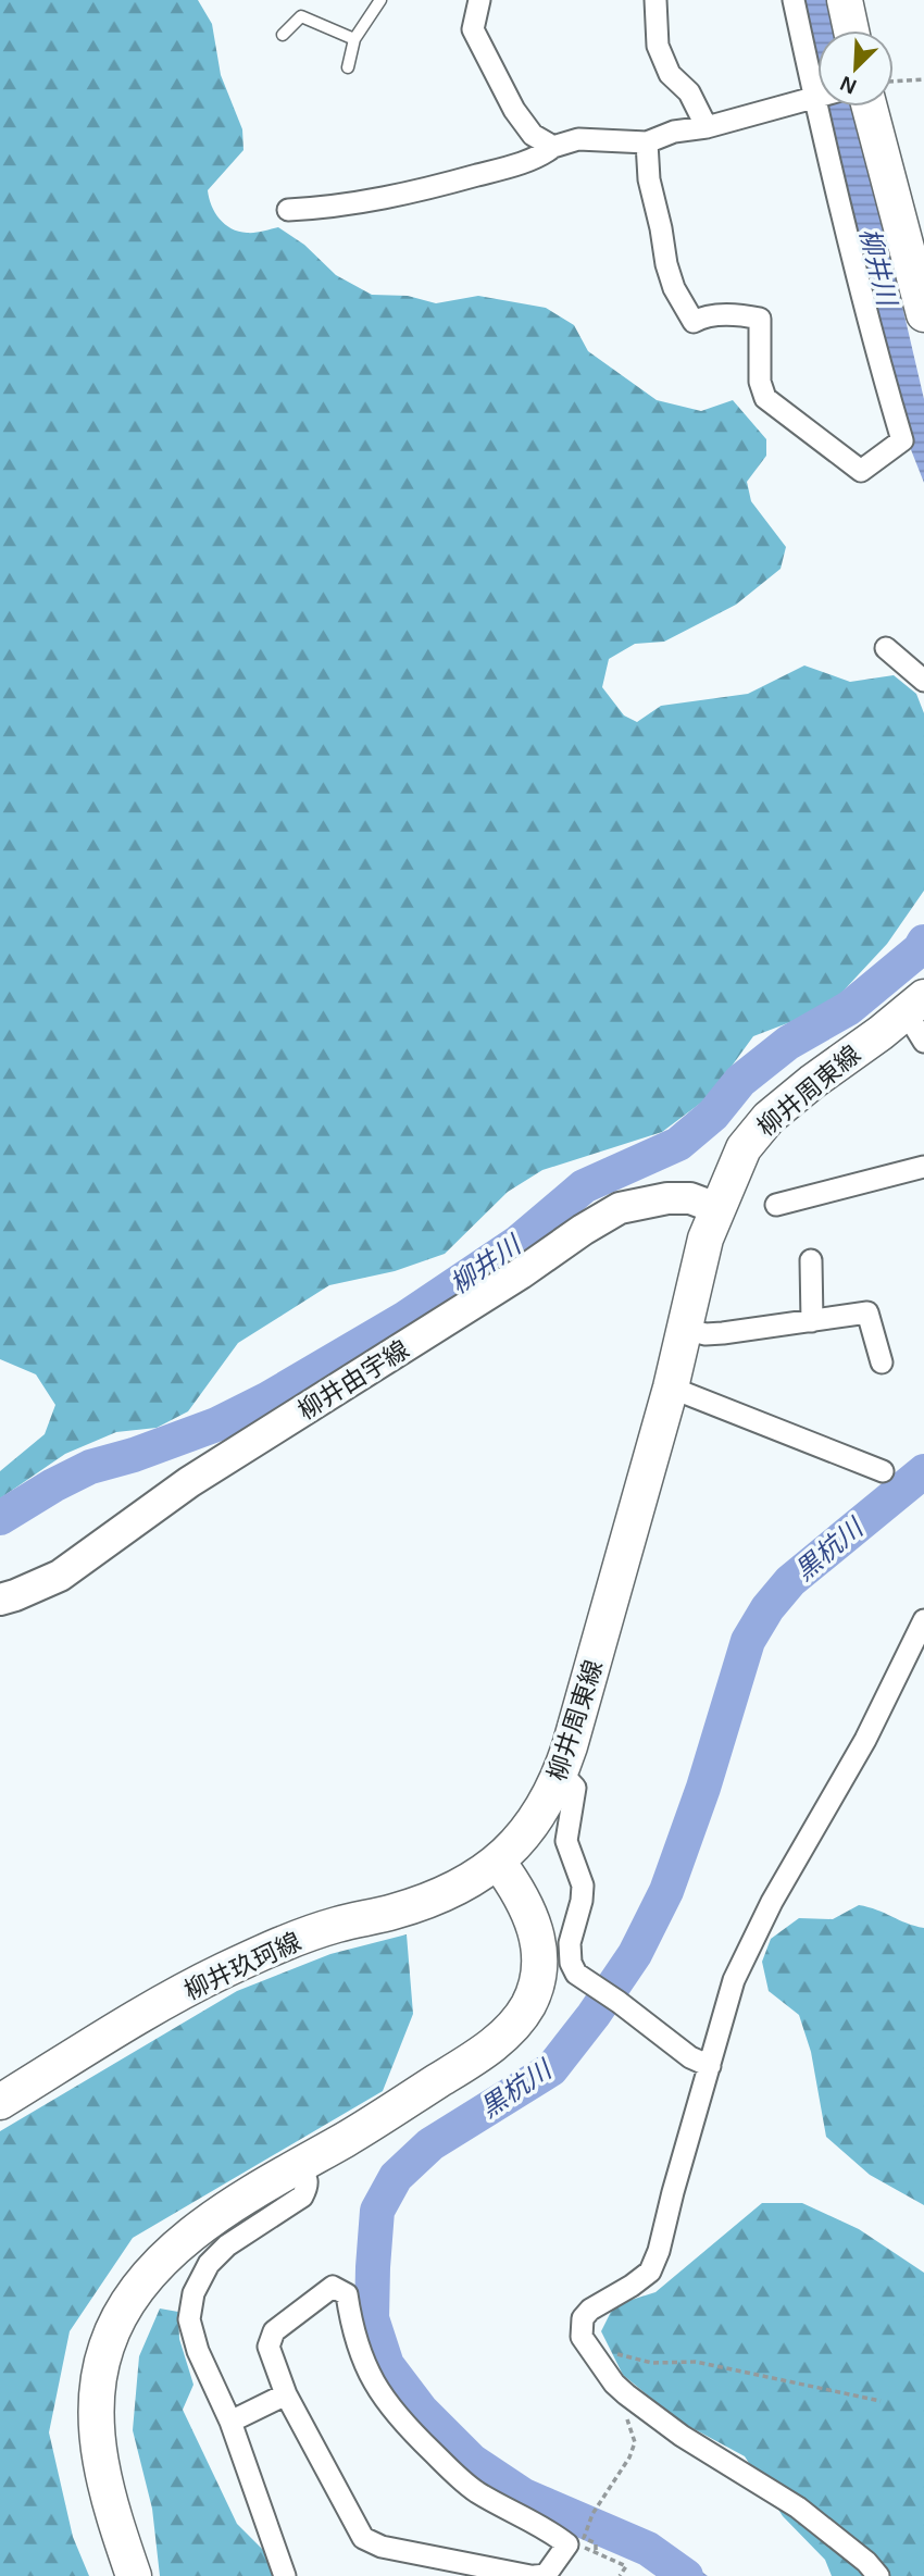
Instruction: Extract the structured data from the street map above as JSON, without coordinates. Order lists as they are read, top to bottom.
{
  "streets": {
    "main road": ["柳井周東線", "柳井由宇線", "柳井玖珂線"]
  },
  "crossings": [
    ["柳井周東線", "柳井由宇線"],
    ["柳井周東線", "柳井玖珂線"]
  ],
  "water": ["柳井川", "黒杭川"],
  "north": "bottom left"
}
